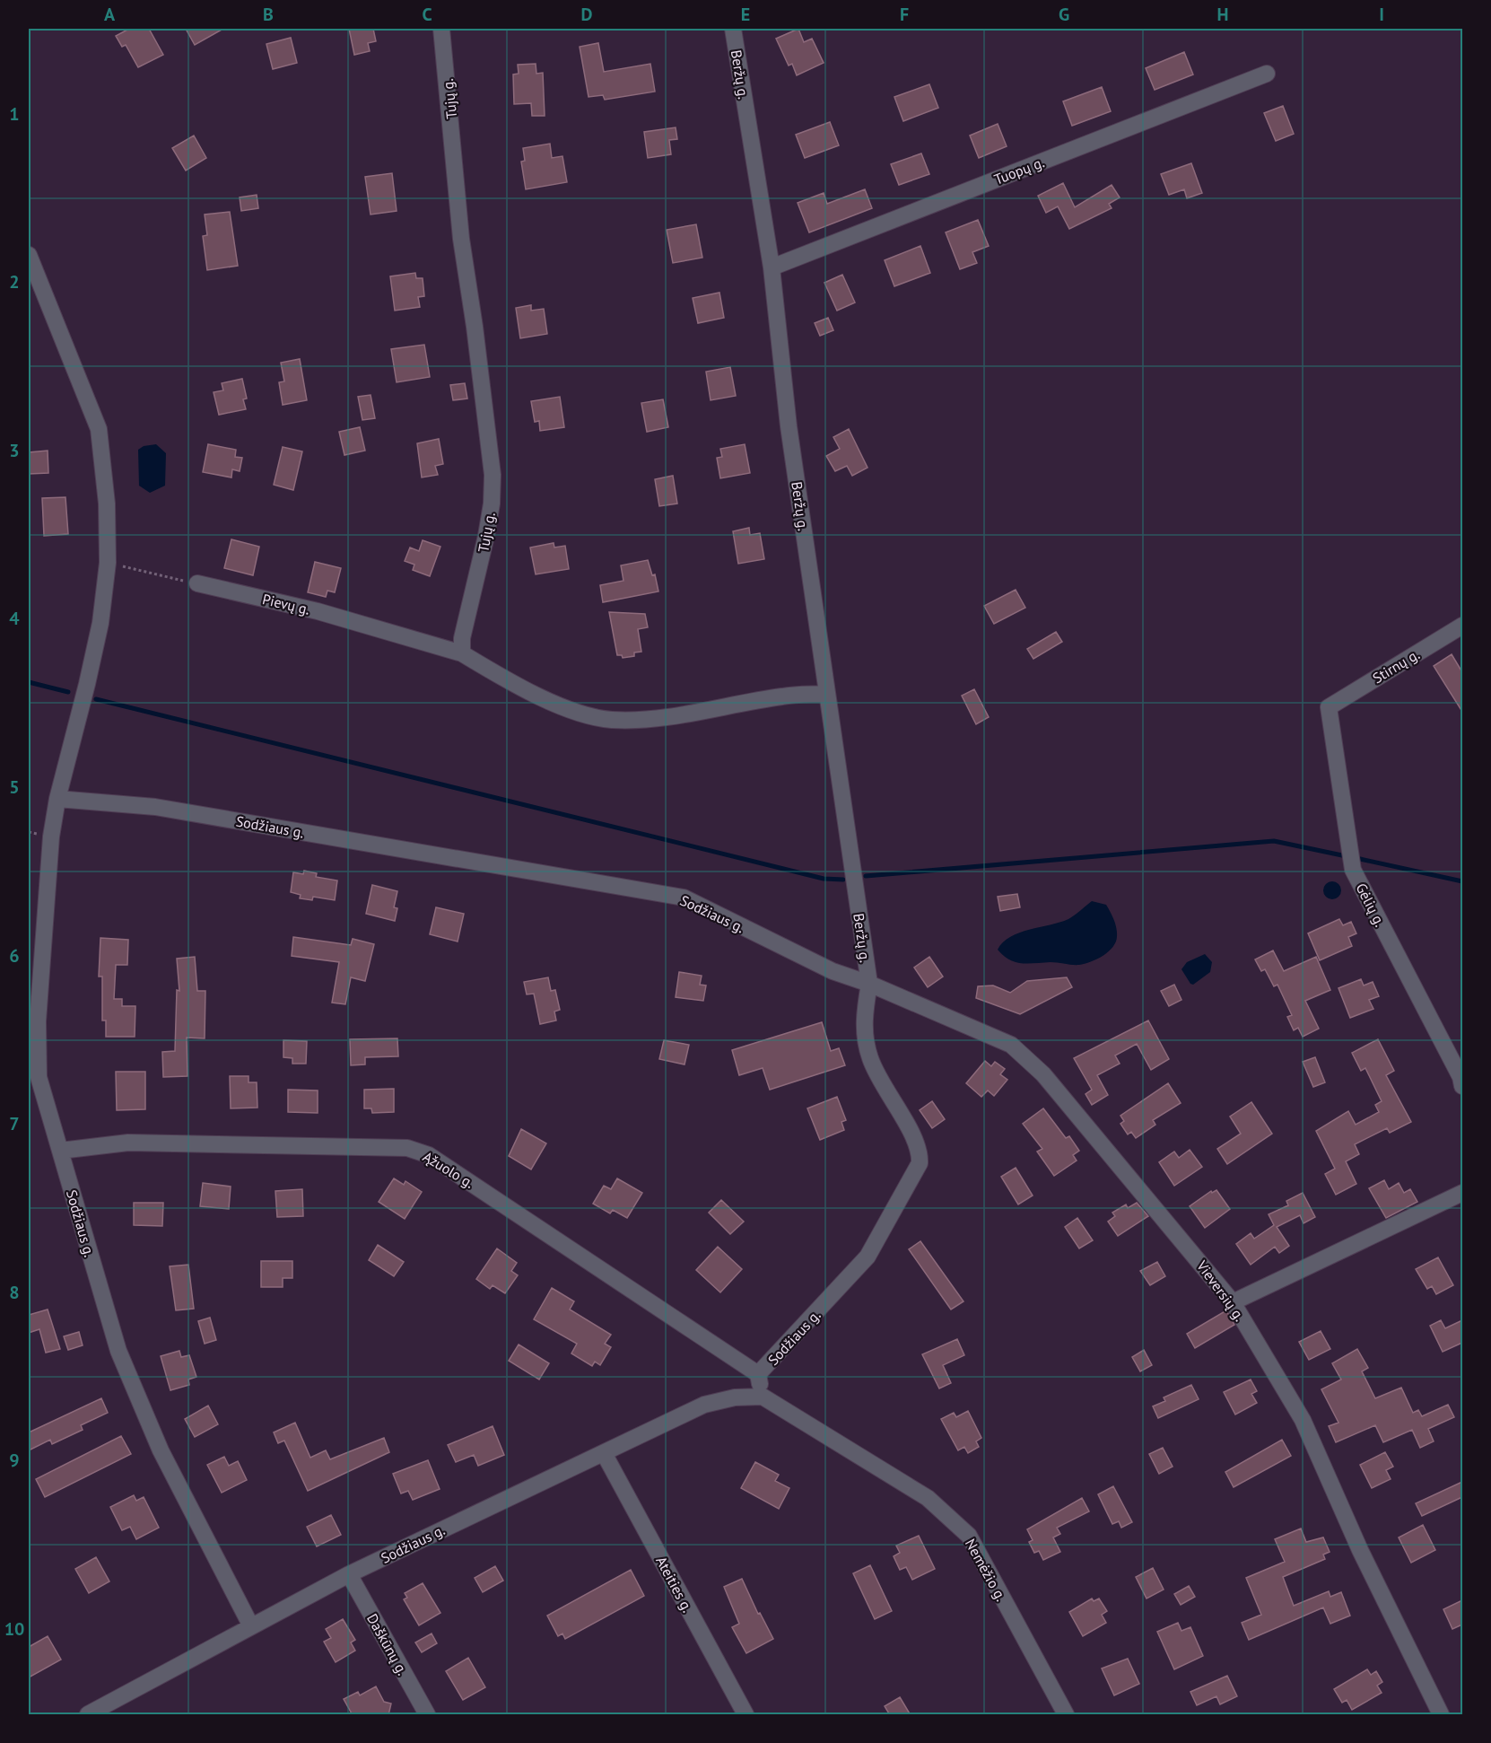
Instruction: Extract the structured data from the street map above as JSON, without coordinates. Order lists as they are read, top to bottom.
{
  "streets": {
    "street": [
      "Beržų g.",
      "Tujų g.",
      "Tuopų g.",
      "Pievų g.",
      "Stirnų g.",
      "Sodžiaus g.",
      "Gėlių g.",
      "Ąžuolo g.",
      "Vieversių g.",
      "Nemėžio g.",
      "Ateities g.",
      "Daškūnų g."
    ]
  },
  "crossings": [
    ["Beržų g.", "Tuopų g."],
    ["Beržų g.", "Sodžiaus g."],
    ["Beržų g.", "Vieversių g."],
    ["Tujų g.", "Pievų g."],
    ["Stirnų g.", "Gėlių g."],
    ["Sodžiaus g.", "Ąžuolo g."],
    ["Sodžiaus g.", "Vieversių g."],
    ["Sodžiaus g.", "Nemėžio g."],
    ["Sodžiaus g.", "Ateities g."],
    ["Sodžiaus g.", "Daškūnų g."]
  ],
  "grid": {
    "columns": [
      "A",
      "B",
      "C",
      "D",
      "E",
      "F",
      "G",
      "H",
      "I"
    ],
    "rows": [
      "1",
      "2",
      "3",
      "4",
      "5",
      "6",
      "7",
      "8",
      "9",
      "10"
    ]
  }
}
